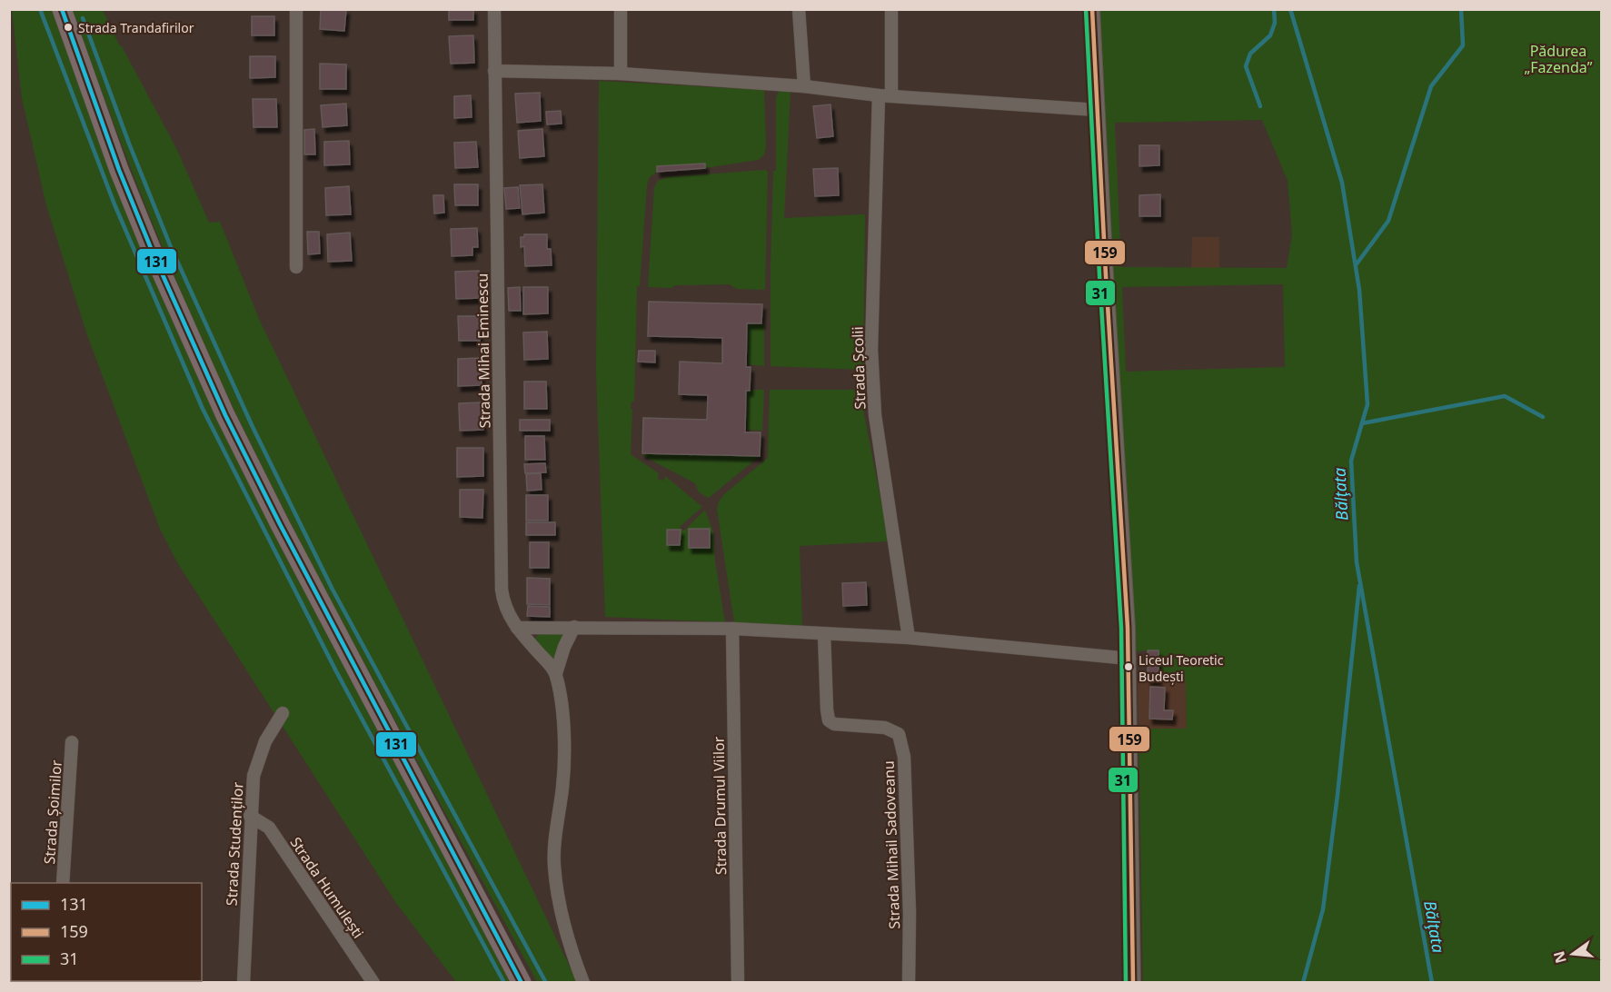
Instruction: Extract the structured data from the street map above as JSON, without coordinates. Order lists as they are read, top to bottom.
{
  "streets": {
    "street": [
      "Strada Mihai Eminescu",
      "Strada Școlii",
      "Strada Drumul Viilor",
      "Strada Șoimilor",
      "Strada Studenților",
      "Strada Mihail Sadoveanu",
      "Strada Humulești"
    ]
  },
  "crossings": [
    ["Strada Studenților", "Strada Humulești"]
  ],
  "water": ["Bălţata"],
  "parks": ["Pădurea „Fazenda”"],
  "places": ["Strada Trandafirilor", "Liceul Teoretic Budești"],
  "lines": ["transit line 131", "transit line 159", "transit line 31"],
  "legend": ["131", "159", "31"],
  "north": "left"
}
